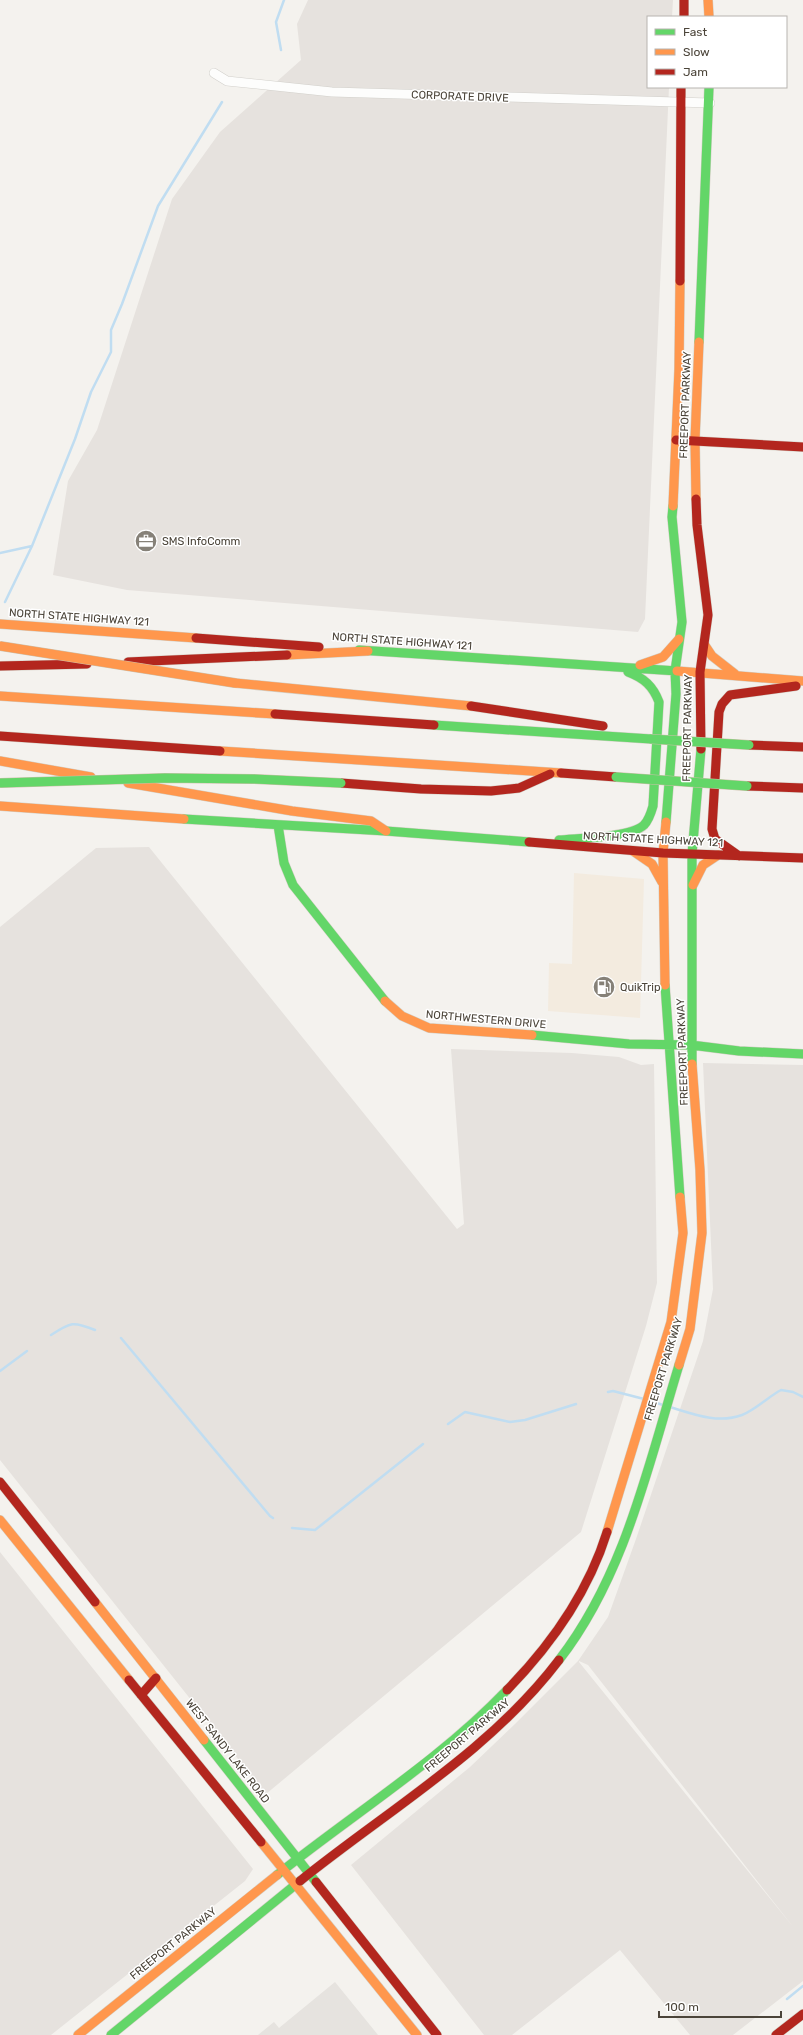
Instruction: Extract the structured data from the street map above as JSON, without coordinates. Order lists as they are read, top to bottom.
{
  "streets": {
    "main road": [
      "FREEPORT PARKWAY",
      "NORTH STATE HIGHWAY 121",
      "NORTHWESTERN DRIVE",
      "WEST SANDY LAKE ROAD"
    ],
    "street": ["CORPORATE DRIVE"]
  },
  "crossings": [
    ["CORPORATE DRIVE", "FREEPORT PARKWAY"],
    ["FREEPORT PARKWAY", "NORTH STATE HIGHWAY 121"],
    ["FREEPORT PARKWAY", "NORTHWESTERN DRIVE"],
    ["FREEPORT PARKWAY", "WEST SANDY LAKE ROAD"],
    ["NORTH STATE HIGHWAY 121", "NORTHWESTERN DRIVE"]
  ],
  "places": {
    "office": ["SMS InfoComm"],
    "fuel station": ["QuikTrip"]
  },
  "legend": ["Fast", "Slow", "Jam"],
  "scale_bar": "100 m"
}
